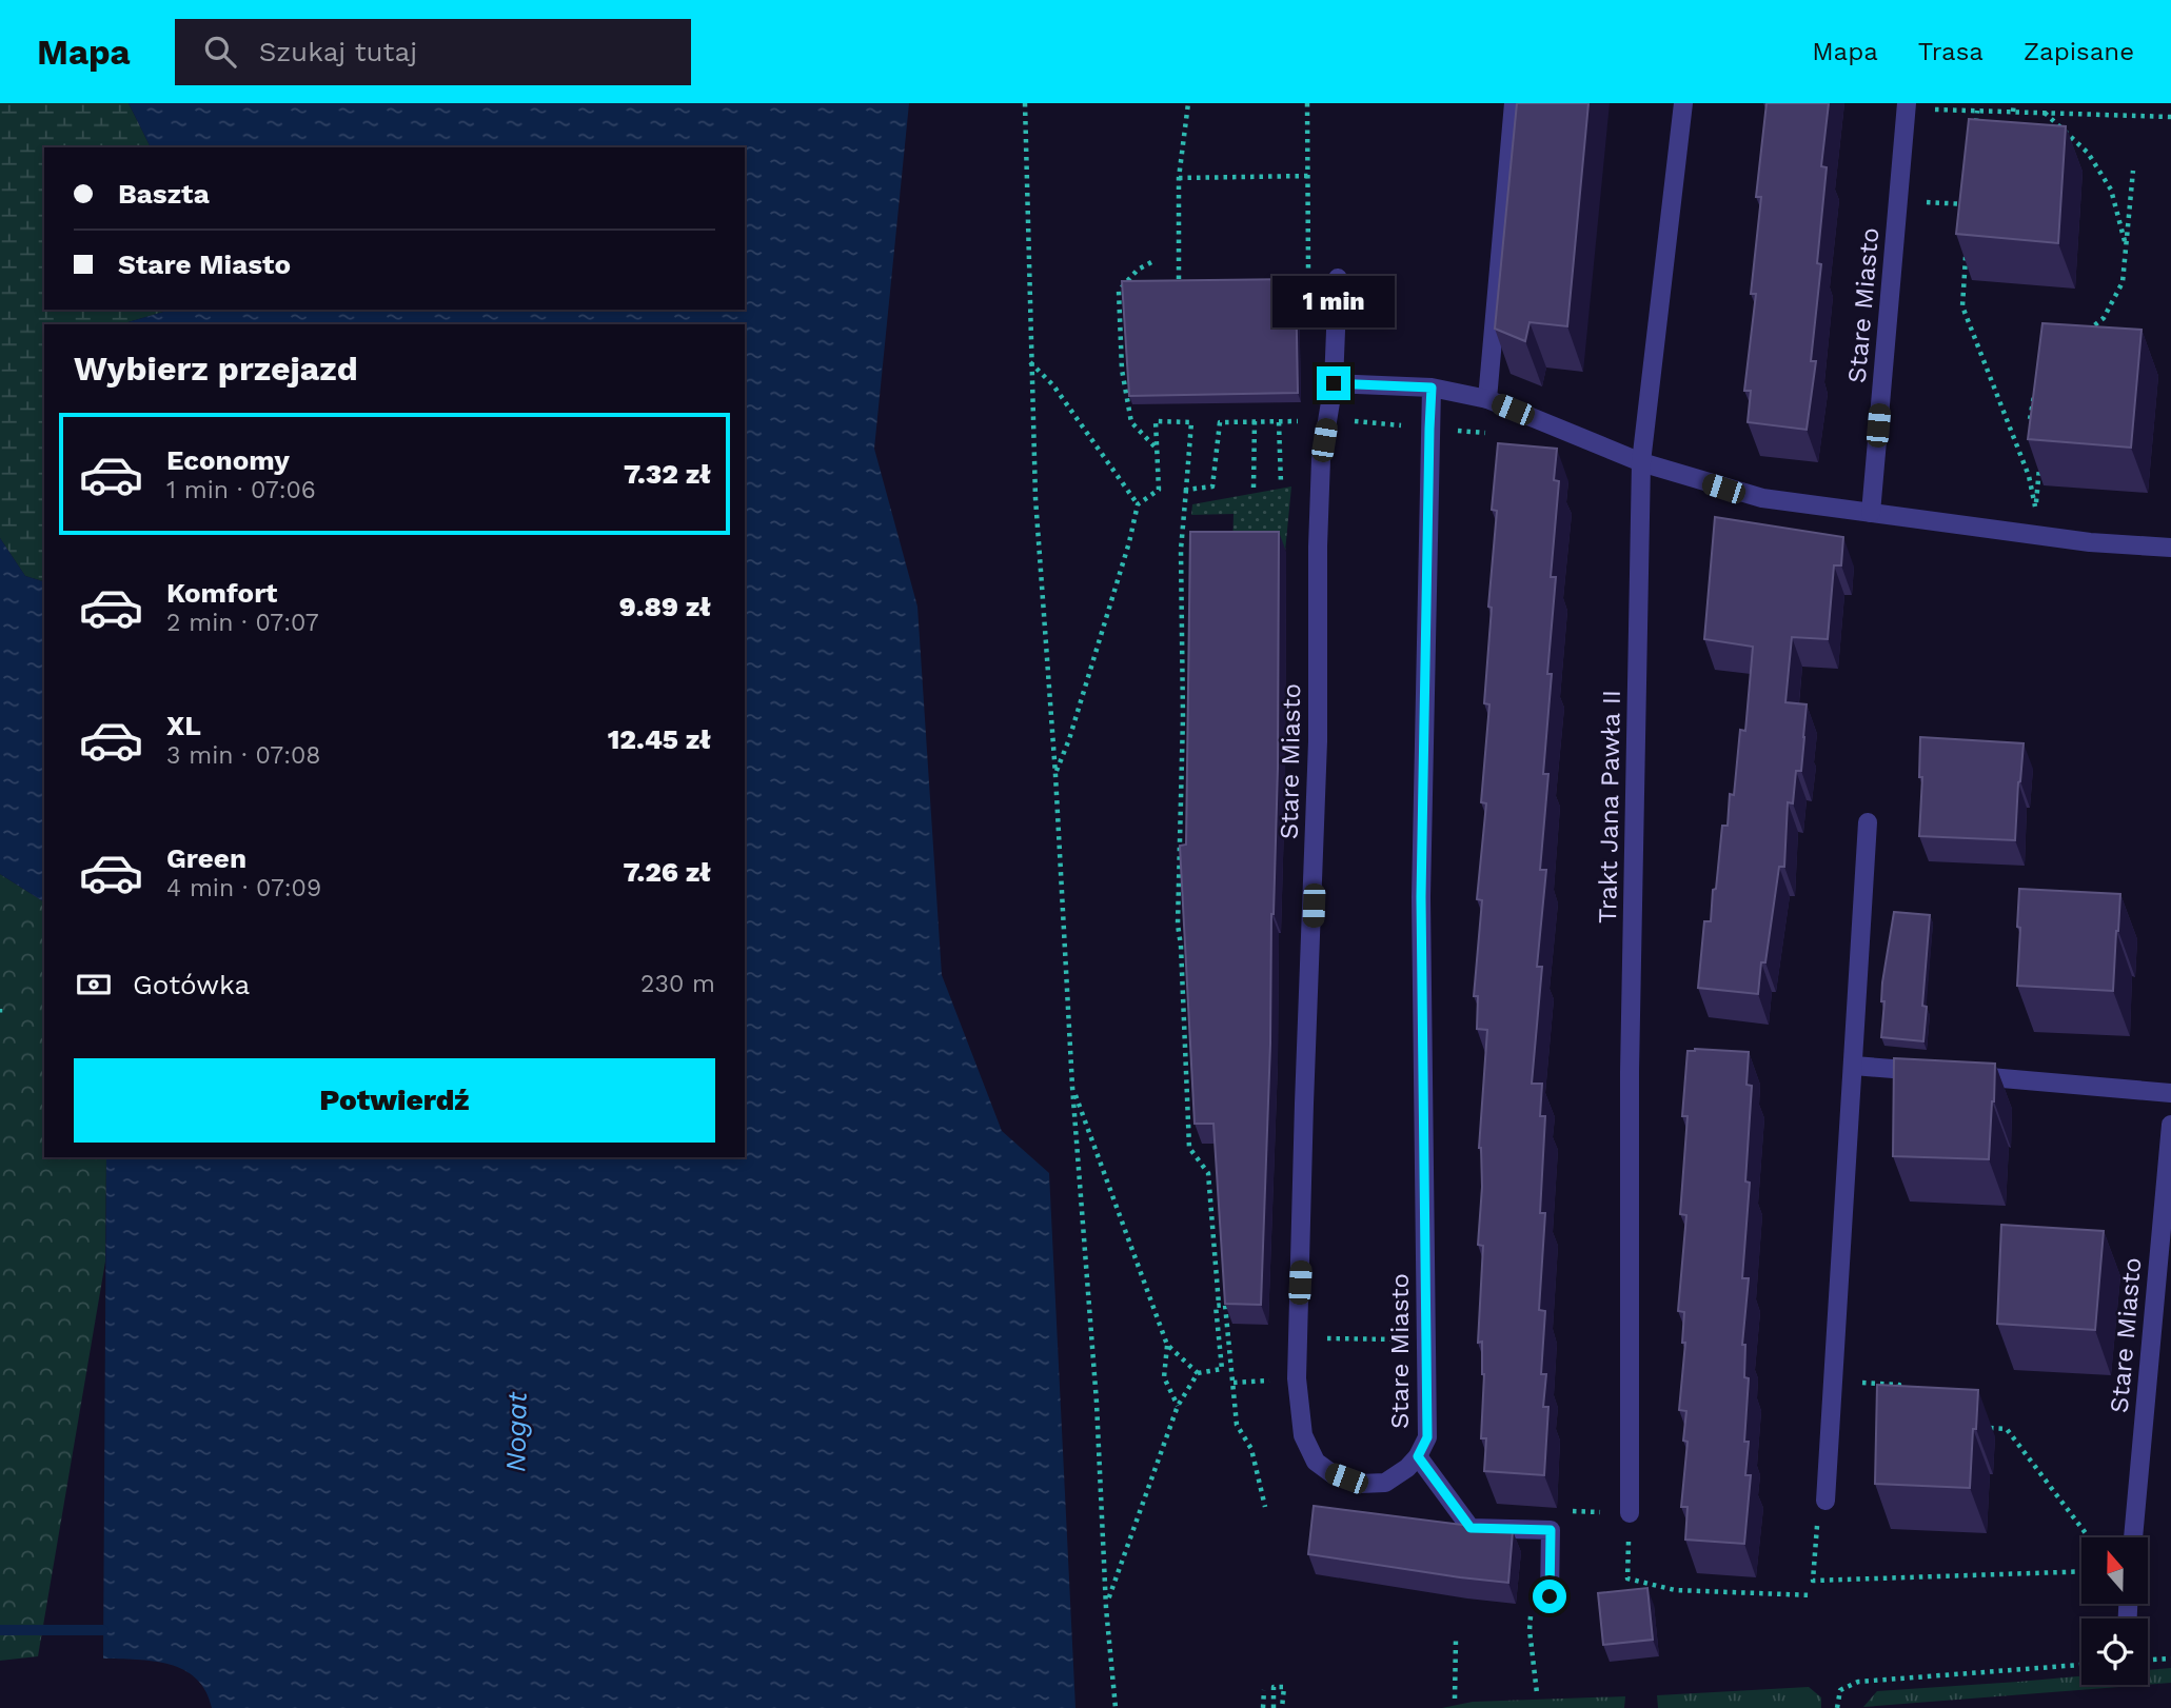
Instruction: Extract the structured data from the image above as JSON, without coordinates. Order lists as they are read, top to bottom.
{
  "streets": {
    "street": ["Stare Miasto", "Trakt Jana Pawła II"]
  },
  "water": ["Nogat"],
  "north": "top",
  "page": {
    "header": "Mapa",
    "search": "Szukaj tutaj",
    "nav": ["Mapa", "Trasa", "Zapisane"],
    "banner": ["Baszta", "Stare Miasto"],
    "bubble": "1 min",
    "heading": "Wybierz przejazd",
    "list": [
      {
        "name": "Economy",
        "note": "1 min · 07:06",
        "value": "7.32 zł"
      },
      {
        "name": "Komfort",
        "note": "2 min · 07:07",
        "value": "9.89 zł"
      },
      {
        "name": "XL",
        "note": "3 min · 07:08",
        "value": "12.45 zł"
      },
      {
        "name": "Green",
        "note": "4 min · 07:09",
        "value": "7.26 zł"
      }
    ],
    "pay": ["Gotówka", "230 m"],
    "buttons": "Potwierdź"
  }
}
